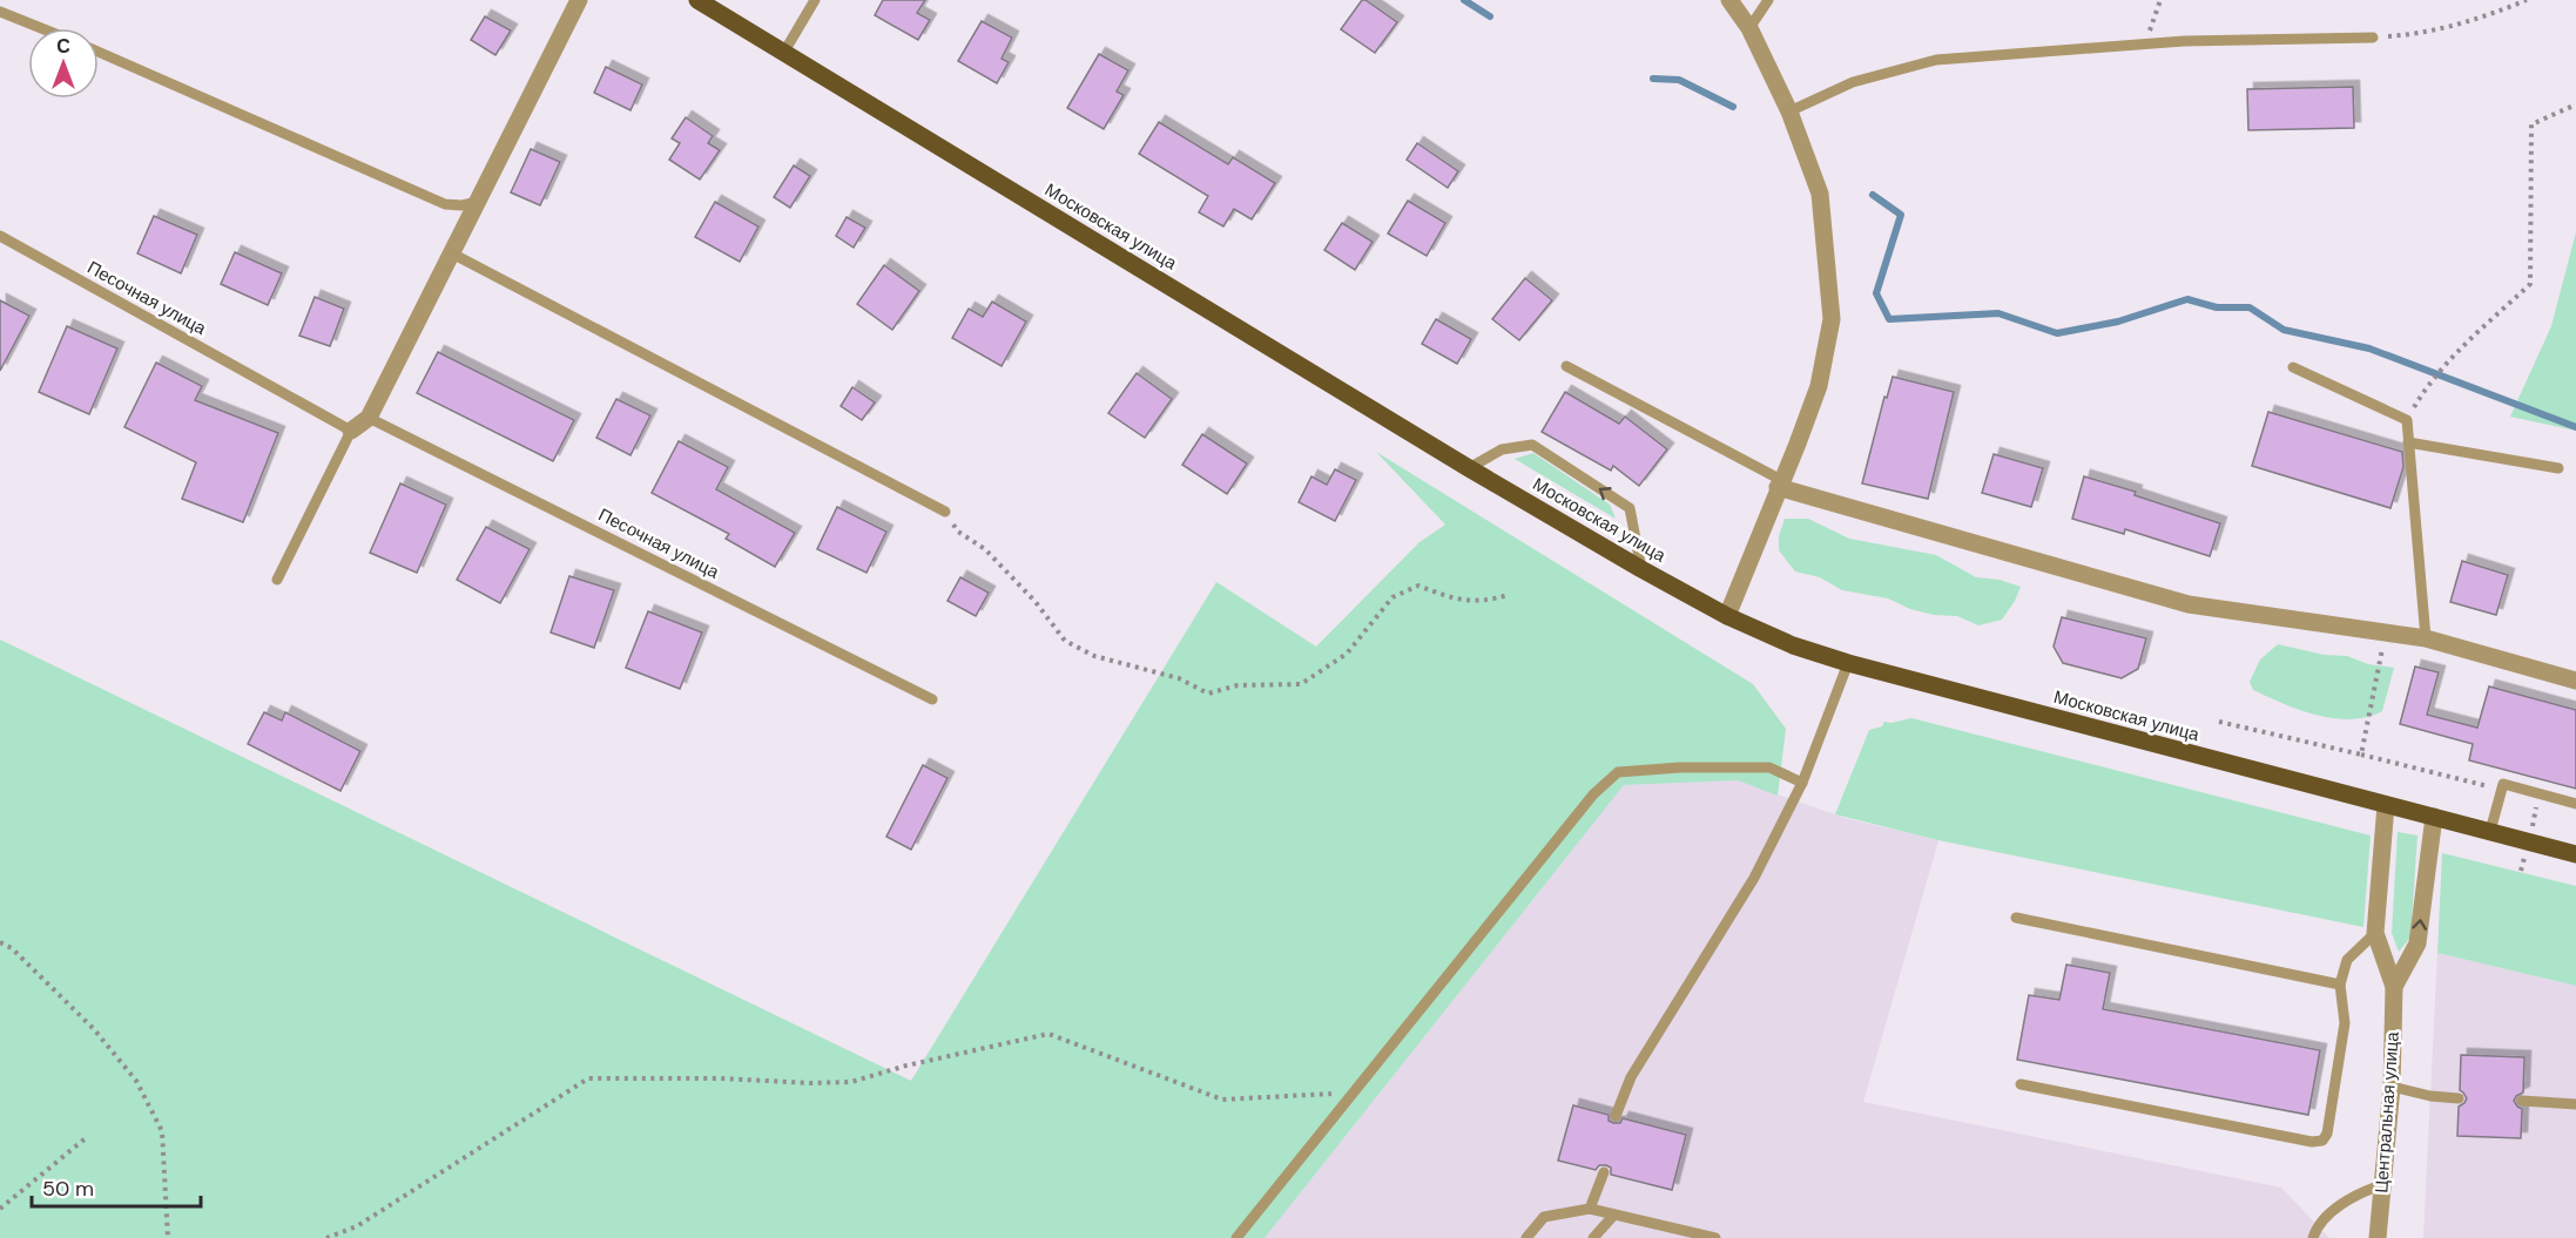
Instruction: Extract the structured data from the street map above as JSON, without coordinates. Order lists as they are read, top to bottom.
{
  "streets": {
    "main road": ["Московская улица"],
    "street": ["Центральная улица"],
    "lane": ["Песочная улица"]
  },
  "scale_bar": "50 m",
  "north": "top"
}
